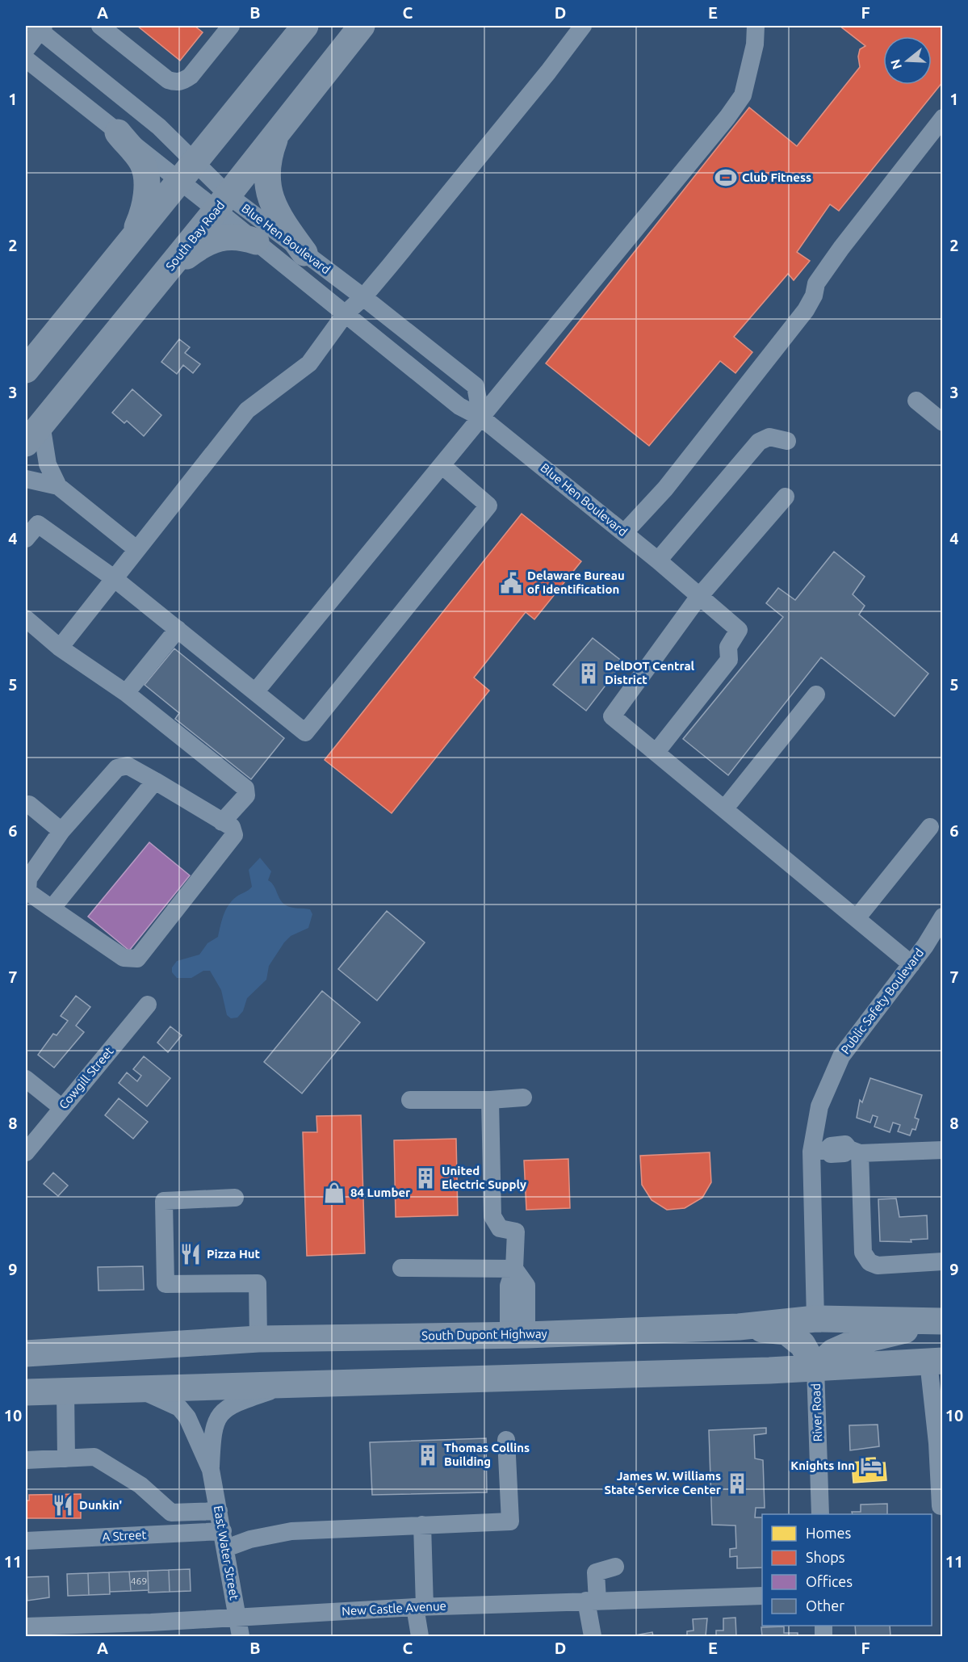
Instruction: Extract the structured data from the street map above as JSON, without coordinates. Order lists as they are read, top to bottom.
{
  "streets": {
    "highway": ["South Bay Road", "South Dupont Highway"],
    "street": [
      "Blue Hen Boulevard",
      "Public Safety Boulevard",
      "Cowgill Street",
      "River Road",
      "A Street",
      "East Water Street",
      "New Castle Avenue"
    ]
  },
  "crossings": [
    ["South Bay Road", "Blue Hen Boulevard"],
    ["Public Safety Boulevard", "South Dupont Highway"],
    ["A Street", "East Water Street"],
    ["East Water Street", "New Castle Avenue"]
  ],
  "places": {
    "sports": ["Club Fitness"],
    "public building": ["Delaware Bureau of Identification"],
    "building": [
      "DelDOT Central District",
      "United Electric Supply",
      "Thomas Collins Building",
      "James W. Williams State Service Center"
    ],
    "shop": ["84 Lumber"],
    "restaurant": ["Pizza Hut", "Dunkin'"],
    "hotel": ["Knights Inn"]
  },
  "house_numbers": ["469"],
  "legend": [
    "Homes",
    "Shops",
    "Offices",
    "Other"
  ],
  "north": "left",
  "grid": {
    "columns": [
      "A",
      "B",
      "C",
      "D",
      "E",
      "F"
    ],
    "rows": [
      "1",
      "2",
      "3",
      "4",
      "5",
      "6",
      "7",
      "8",
      "9",
      "10",
      "11"
    ]
  }
}
